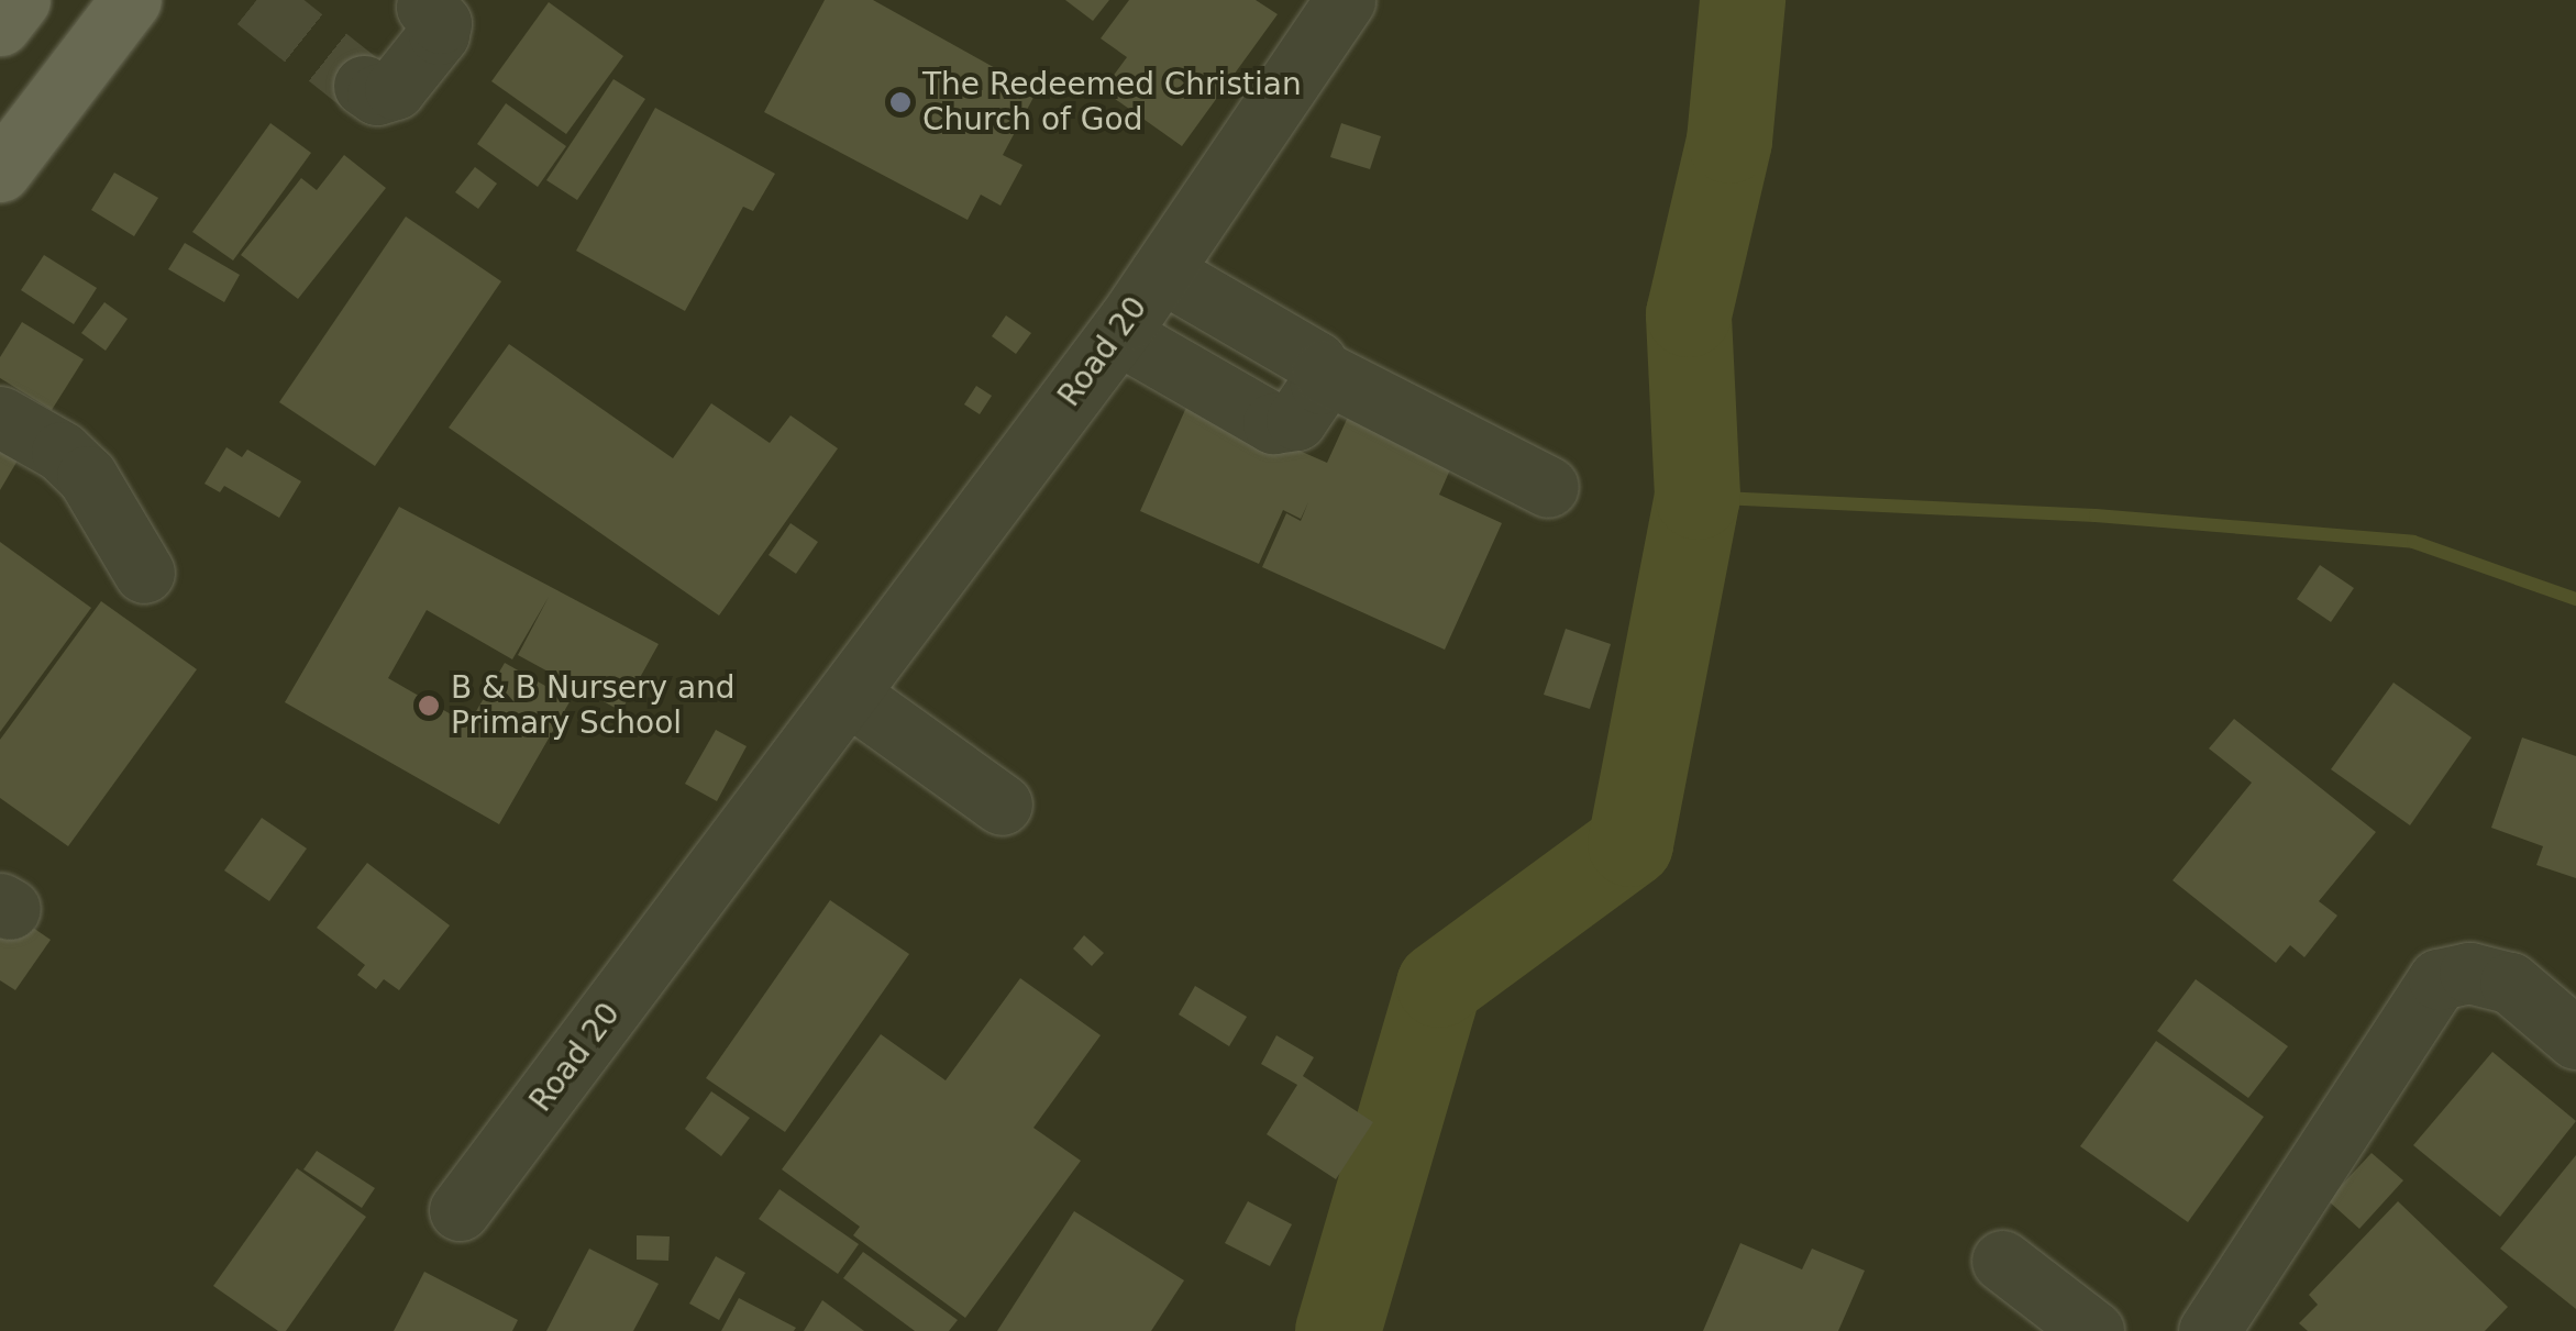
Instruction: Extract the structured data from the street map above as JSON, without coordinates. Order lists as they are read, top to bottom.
{
  "streets": {
    "street": ["Road 20"]
  },
  "places": ["The Redeemed Christian Church of God", "B & B Nursery and Primary School"]
}
